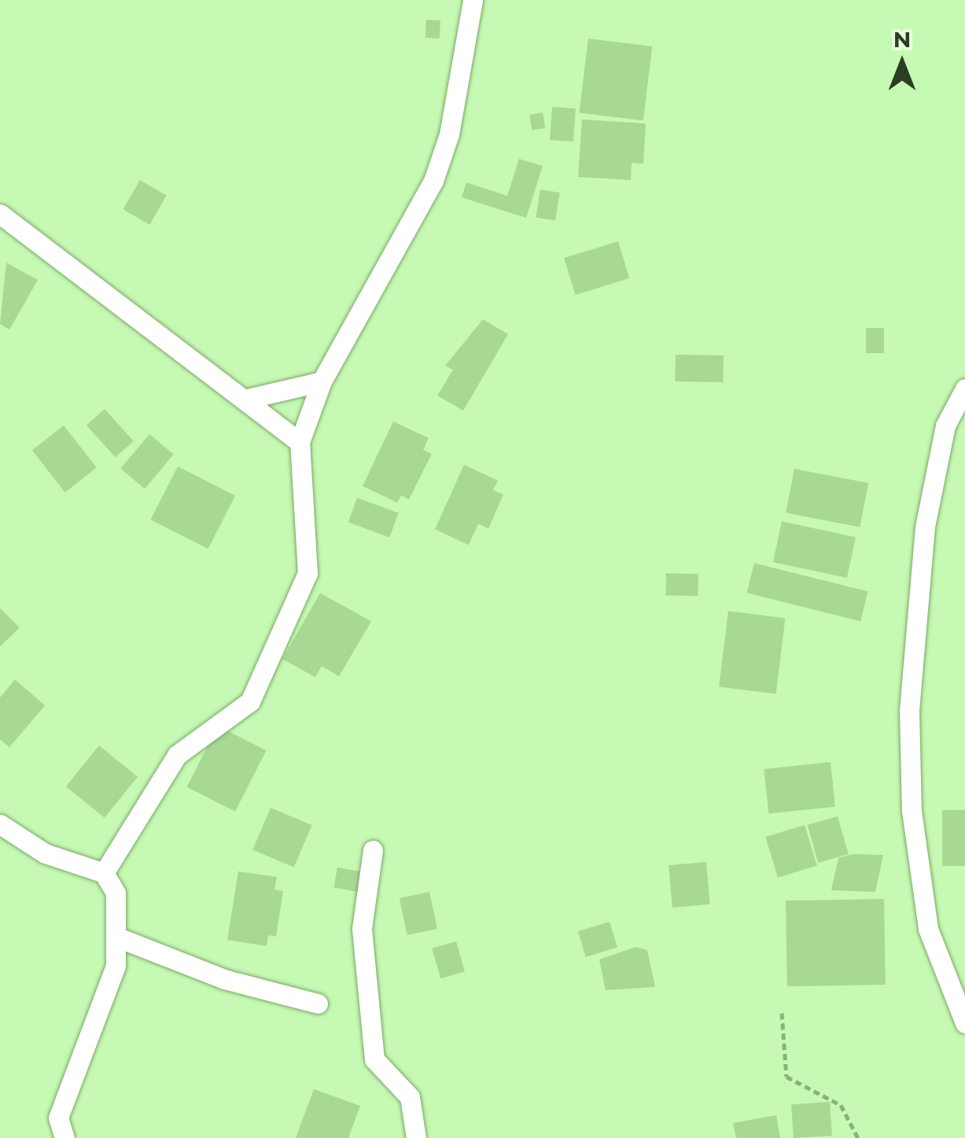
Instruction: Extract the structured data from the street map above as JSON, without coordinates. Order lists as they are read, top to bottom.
{
  "north": "top"
}
